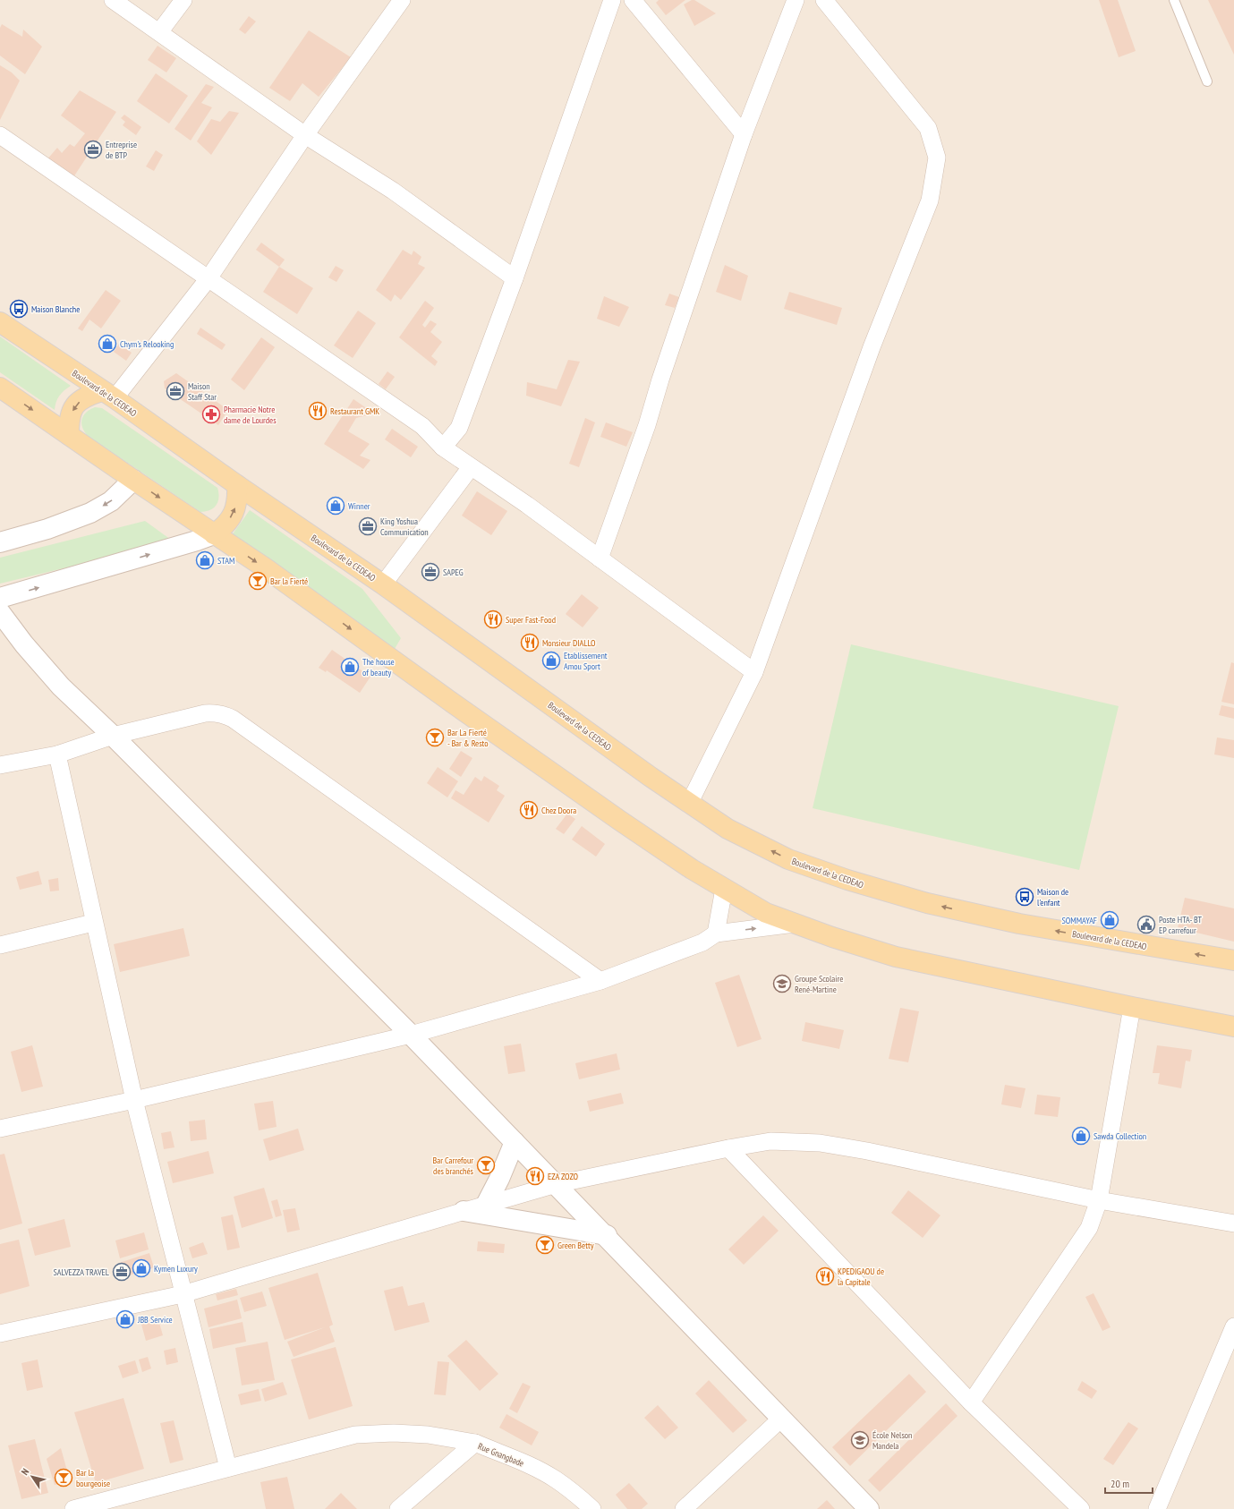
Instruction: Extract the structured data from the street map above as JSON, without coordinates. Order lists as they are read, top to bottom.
{
  "streets": {
    "main road": ["Boulevard de la CEDEAO"],
    "street": ["Rue Gnangbade"]
  },
  "places": {
    "office": [
      "Entreprise de BTP",
      "Maison Staff Star",
      "King Yoshua Communication",
      "SAPEG",
      "SALVEZZA TRAVEL"
    ],
    "bus stop": ["Maison Blanche", "Maison de l'enfant"],
    "shop": [
      "Chym's Relooking",
      "Winner",
      "STAM",
      "Etablissement Amou Sport",
      "The house of beauty",
      "SOMMAYAF",
      "Sawda Collection",
      "Kymen Luxury",
      "JBB Service"
    ],
    "restaurant": [
      "Restaurant GMK",
      "Super Fast-Food",
      "Monsieur DIALLO",
      "Chez Doora",
      "EZA ZOZO",
      "KPEDIGAOU de la Capitale"
    ],
    "pharmacy": ["Pharmacie Notre dame de Lourdes"],
    "bar": [
      "Bar la Fierté",
      "Bar La Fierté - Bar & Resto",
      "Bar Carrefour des branchés",
      "Green Betty",
      "Bar la bourgeoise"
    ],
    "public building": ["Poste HTA- BT EP carrefour"],
    "school or university": ["Groupe Scolaire René-Martine", "École Nelson Mandela"]
  },
  "scale_bar": "20 m",
  "north": "top left"
}
